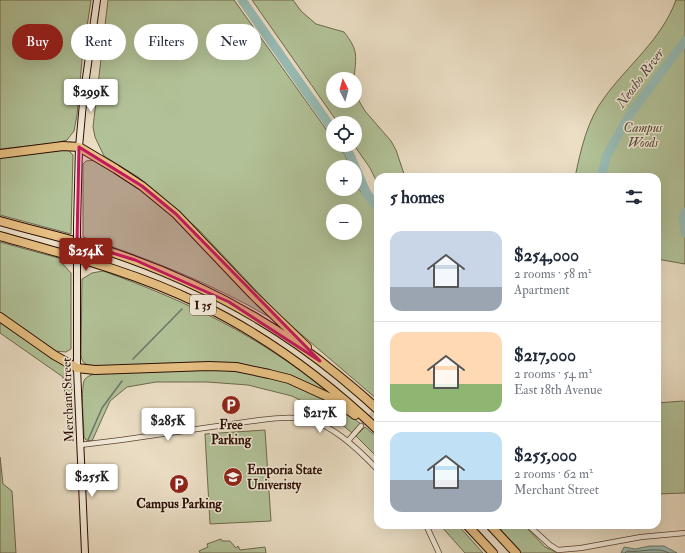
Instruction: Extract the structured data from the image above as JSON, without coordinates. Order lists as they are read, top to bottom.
{
  "streets": {
    "highway": ["I 35"],
    "main road": ["Merchant Street"]
  },
  "water": ["Neosho River"],
  "parks": ["Campus Woods"],
  "places": {
    "parking": ["Free Parking", "Campus Parking"],
    "school or university": ["Emporia State Univeristy"]
  },
  "north": "top",
  "page": {
    "chip": [
      "Buy",
      "Rent",
      "Filters",
      "New"
    ],
    "map_buttons": ["+", "−"],
    "price": [
      "$299K",
      "$254K",
      "$217K",
      "$285K",
      "$255K"
    ],
    "heading": "5 homes",
    "list": [
      {
        "name": "$254,000",
        "note": "2 rooms · 58 m² · Apartment"
      },
      {
        "name": "$217,000",
        "note": "2 rooms · 54 m² · East 18th Avenue"
      },
      {
        "name": "$255,000",
        "note": "2 rooms · 62 m² · Merchant Street"
      }
    ]
  }
}
